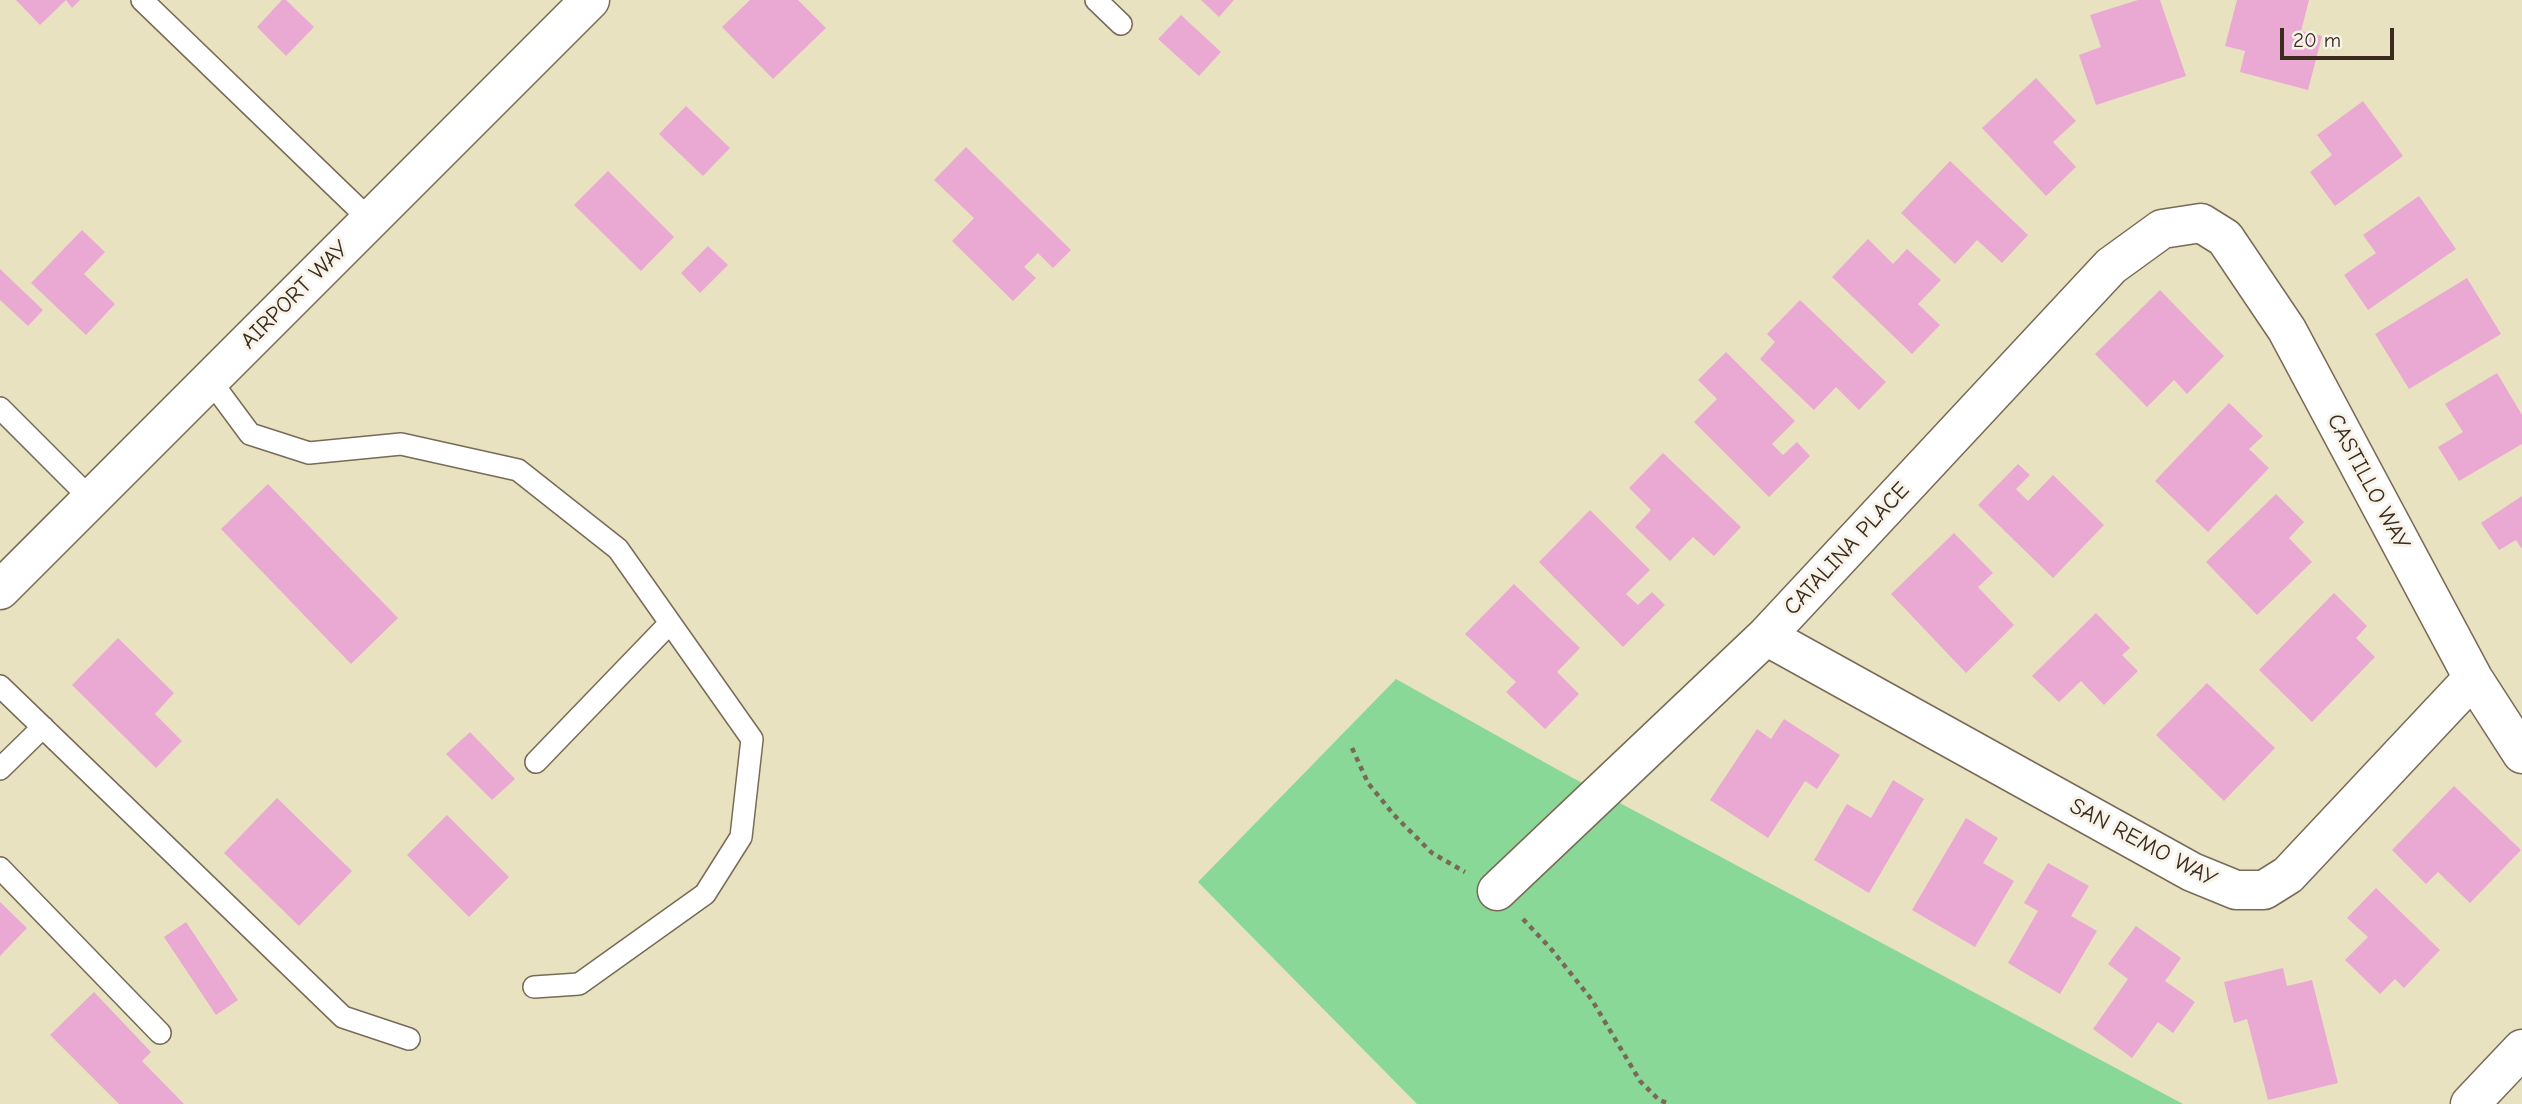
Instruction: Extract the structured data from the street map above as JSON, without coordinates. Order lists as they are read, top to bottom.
{
  "streets": {
    "street": [
      "AIRPORT WAY",
      "CASTILLO WAY",
      "CATALINA PLACE",
      "SAN REMO WAY"
    ]
  },
  "crossings": [
    ["CASTILLO WAY", "CATALINA PLACE"],
    ["CASTILLO WAY", "SAN REMO WAY"],
    ["CATALINA PLACE", "SAN REMO WAY"]
  ],
  "scale_bar": "20 m"
}
